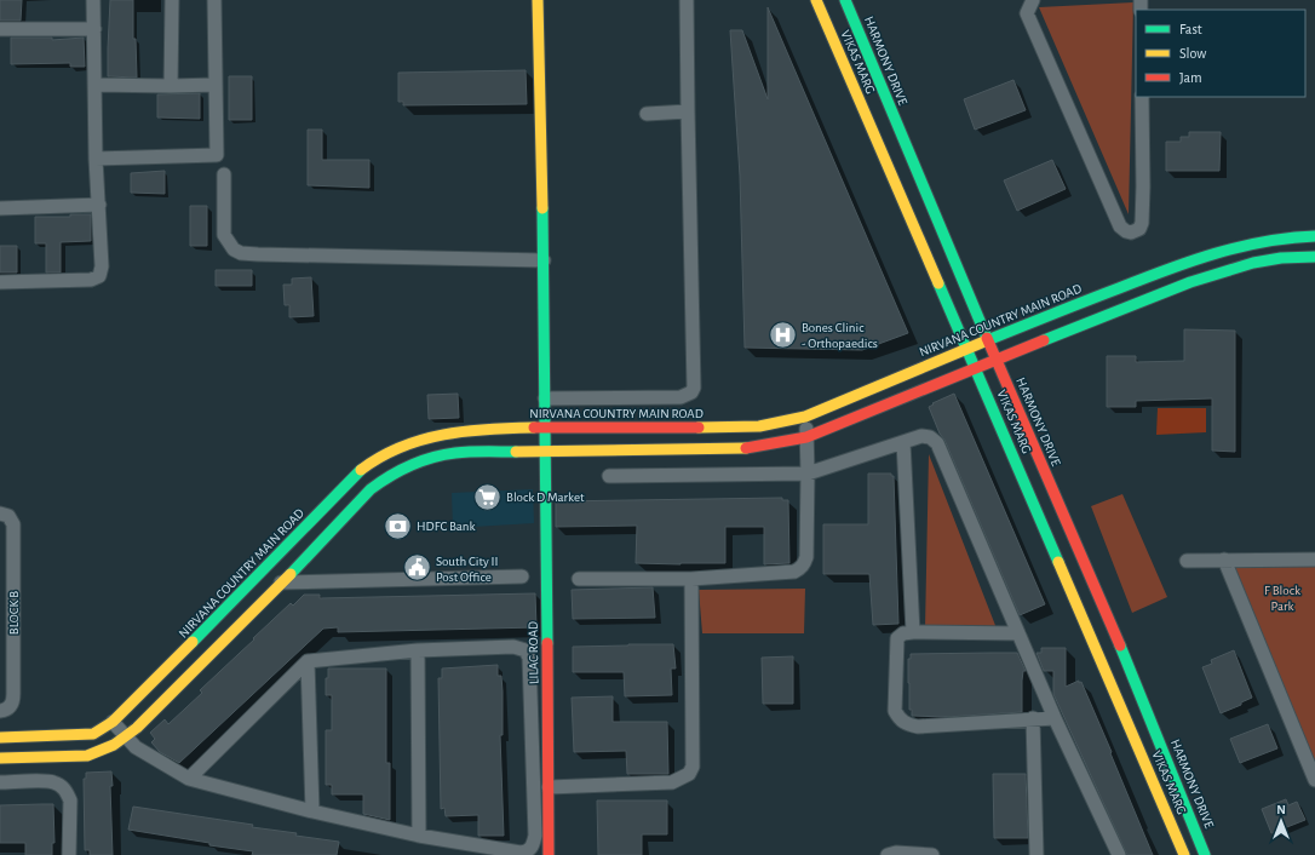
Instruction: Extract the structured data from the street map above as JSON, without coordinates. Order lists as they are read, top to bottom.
{
  "streets": {
    "street": [
      "HARMONY DRIVE",
      "VIKAS MARG",
      "NIRVANA COUNTRY MAIN ROAD",
      "BLOCK B",
      "LILAC ROAD"
    ]
  },
  "crossings": [
    ["HARMONY DRIVE", "VIKAS MARG"],
    ["HARMONY DRIVE", "NIRVANA COUNTRY MAIN ROAD"],
    ["VIKAS MARG", "NIRVANA COUNTRY MAIN ROAD"],
    ["NIRVANA COUNTRY MAIN ROAD", "LILAC ROAD"]
  ],
  "parks": ["F Block Park"],
  "places": {
    "hospital": ["Bones Clinic - Orthopaedics"],
    "supermarket": ["Block D Market"],
    "bank": ["HDFC Bank"],
    "public building": ["South City II Post Office"]
  },
  "legend": ["Fast", "Slow", "Jam"],
  "north": "top"
}
